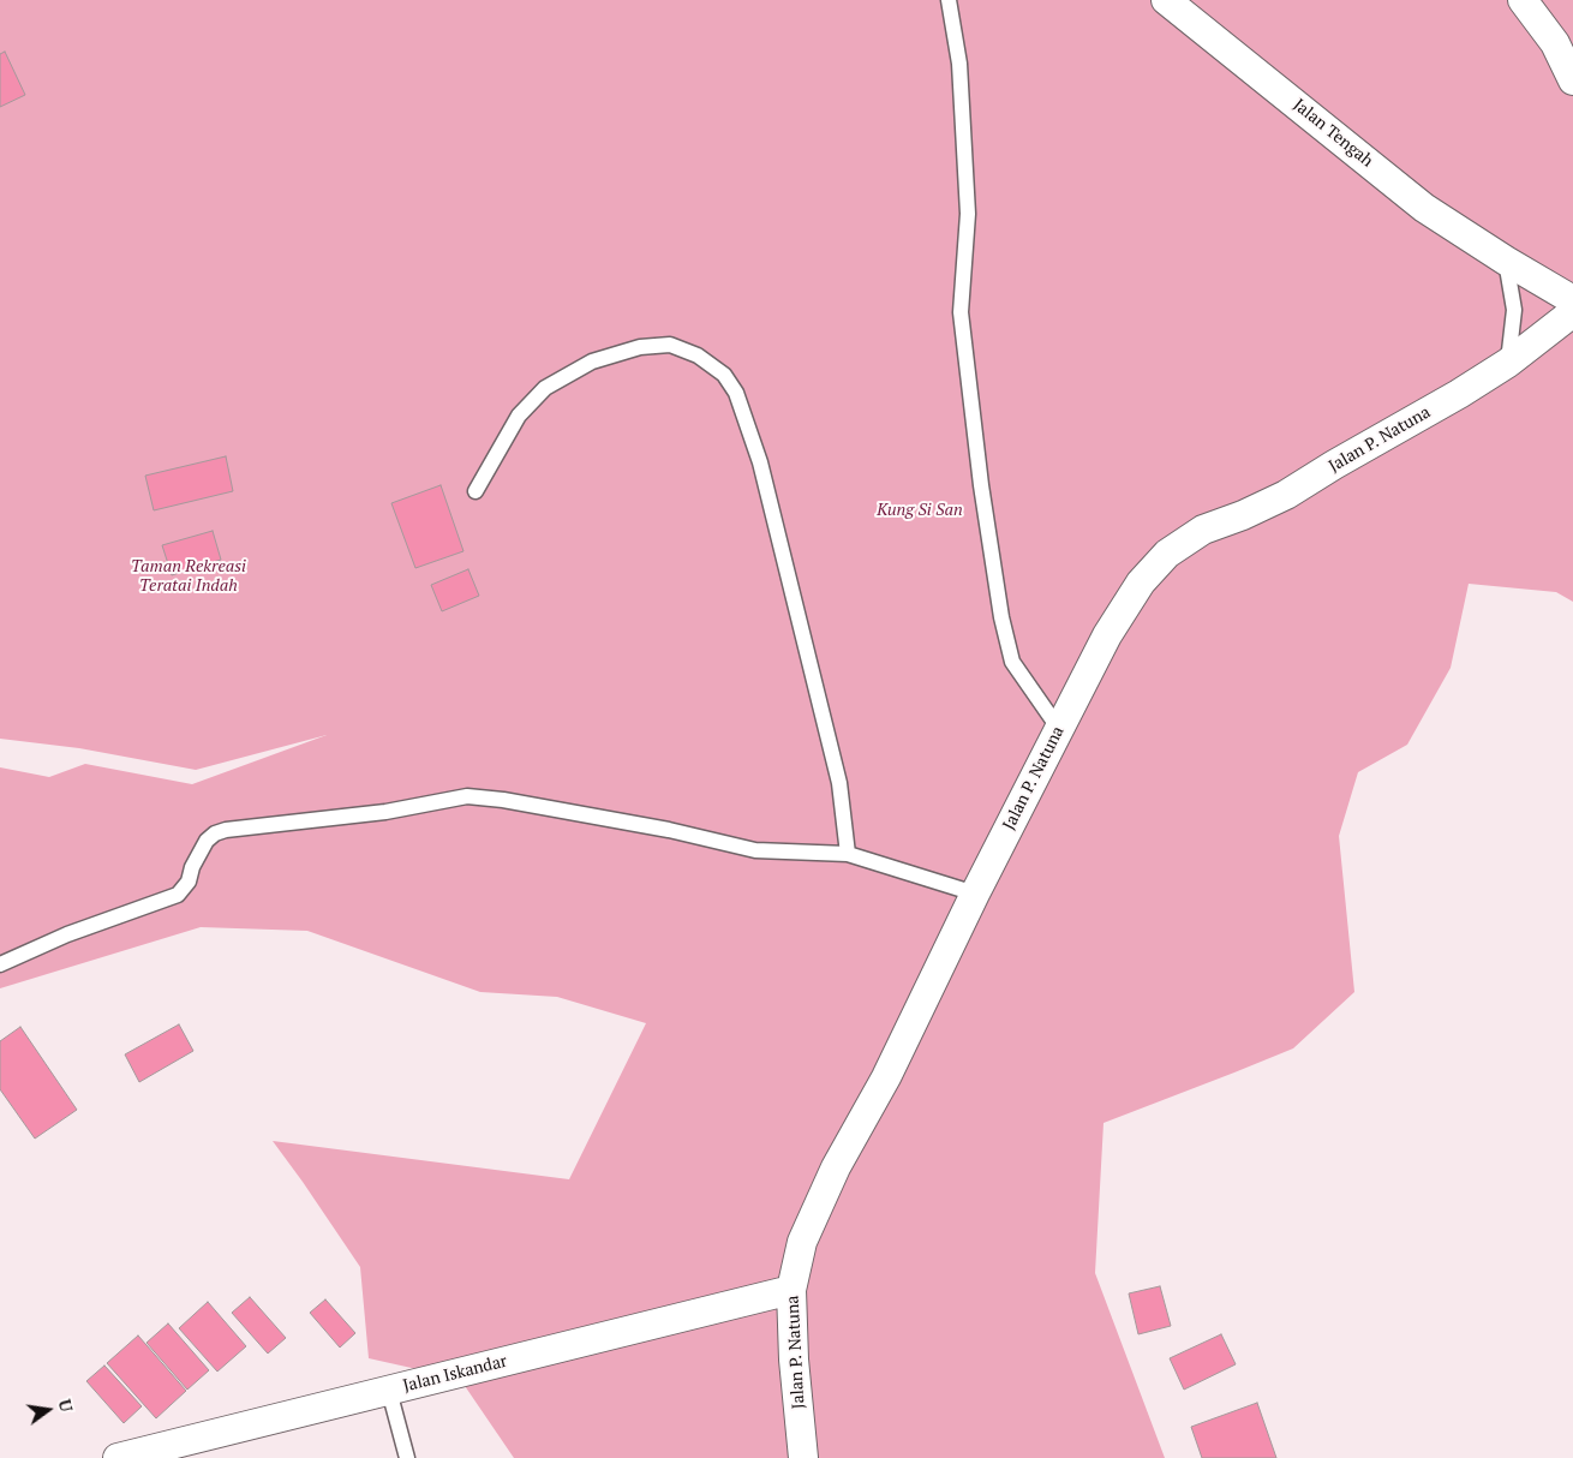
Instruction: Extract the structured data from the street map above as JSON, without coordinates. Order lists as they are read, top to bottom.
{
  "streets": {
    "street": ["Jalan Tengah", "Jalan P. Natuna", "Jalan Iskandar"]
  },
  "crossings": [
    ["Jalan P. Natuna", "Jalan Iskandar"]
  ],
  "parks": ["Kung Si San", "Taman Rekreasi Teratai Indah"],
  "north": "right"
}
